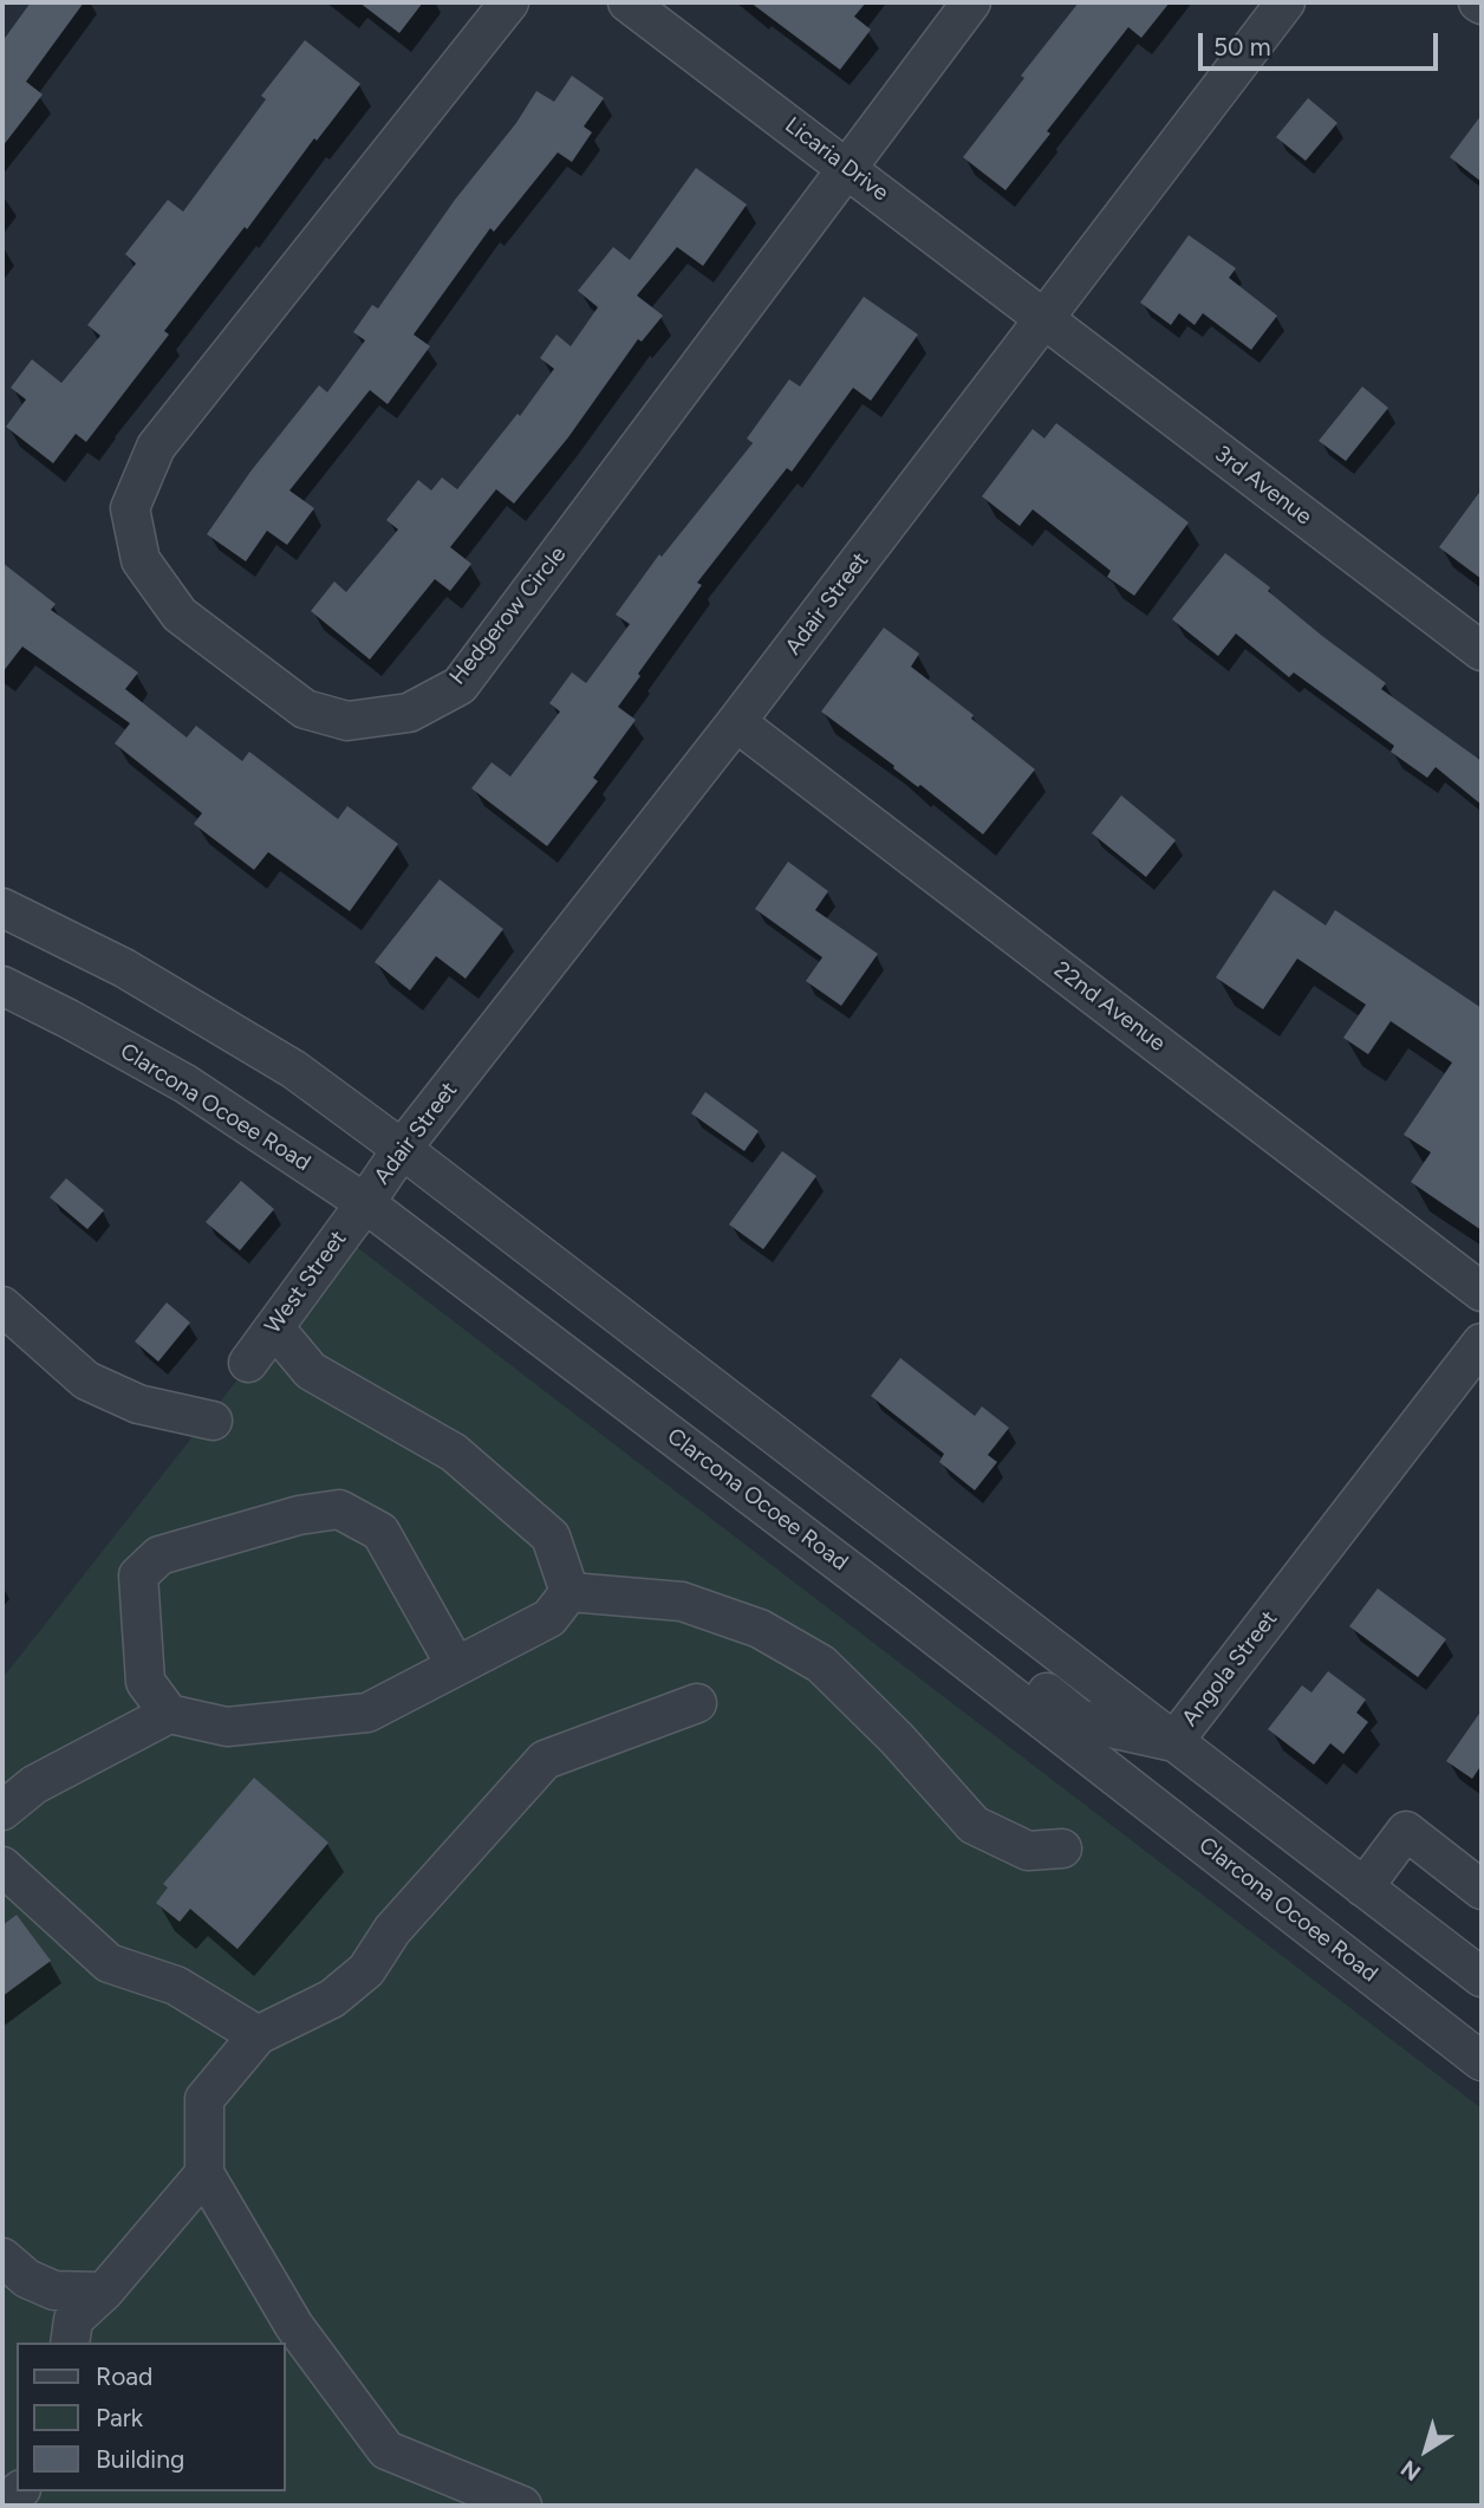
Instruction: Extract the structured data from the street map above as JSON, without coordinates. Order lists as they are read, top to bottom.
{
  "streets": {
    "street": [
      "Licaria Drive",
      "3rd Avenue",
      "Adair Street",
      "Hedgerow Circle",
      "22nd Avenue",
      "Clarcona Ocoee Road",
      "West Street",
      "Angola Street"
    ]
  },
  "crossings": [
    ["Licaria Drive", "3rd Avenue"],
    ["Licaria Drive", "Adair Street"],
    ["Licaria Drive", "Hedgerow Circle"],
    ["3rd Avenue", "Adair Street"],
    ["Adair Street", "22nd Avenue"],
    ["Adair Street", "Clarcona Ocoee Road"],
    ["Adair Street", "West Street"],
    ["Clarcona Ocoee Road", "West Street"],
    ["Clarcona Ocoee Road", "Angola Street"]
  ],
  "legend": ["Road", "Park", "Building"],
  "scale_bar": "50 m",
  "north": "bottom left"
}
